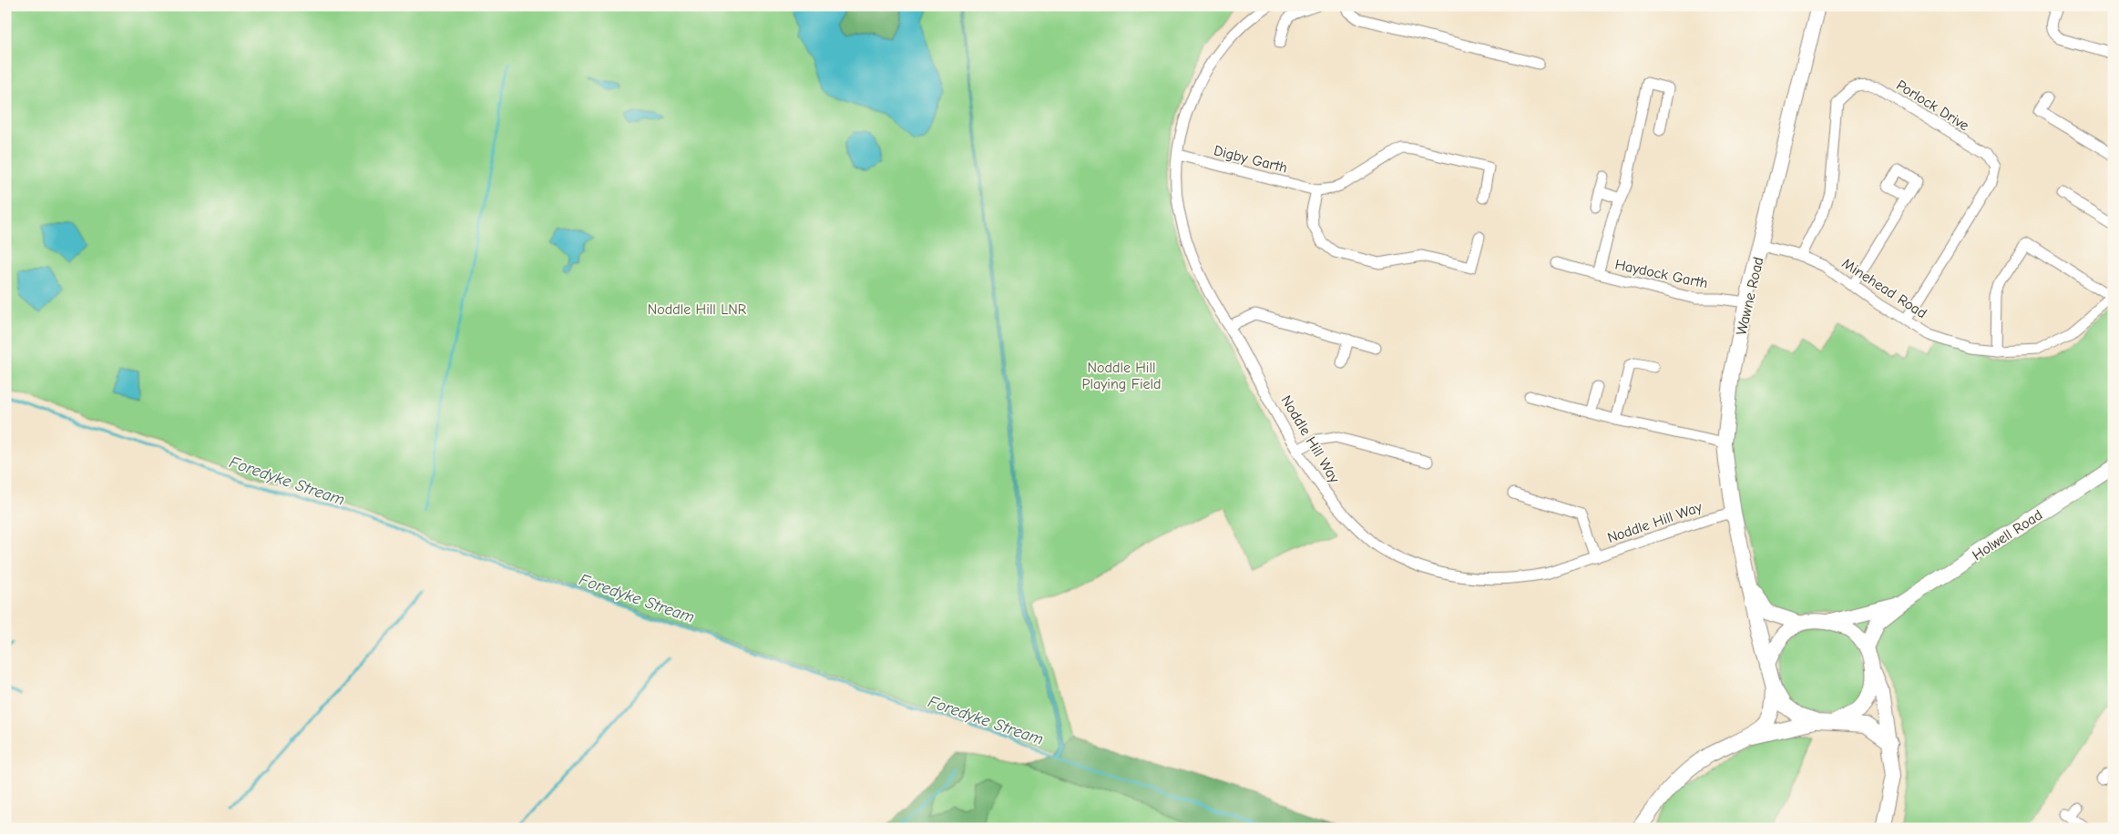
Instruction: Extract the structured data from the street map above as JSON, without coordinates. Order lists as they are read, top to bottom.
{
  "streets": {
    "street": [
      "Porlock Drive",
      "Digby Garth",
      "Haydock Garth",
      "Minehead Road",
      "Wawne Road",
      "Noddle Hill Way",
      "Holwell Road"
    ]
  },
  "crossings": [
    ["Porlock Drive", "Minehead Road"],
    ["Digby Garth", "Noddle Hill Way"],
    ["Haydock Garth", "Wawne Road"],
    ["Minehead Road", "Wawne Road"],
    ["Wawne Road", "Noddle Hill Way"],
    ["Wawne Road", "Holwell Road"]
  ],
  "water": ["Foredyke Stream"],
  "parks": ["Noddle Hill LNR", "Noddle Hill Playing Field"]
}
